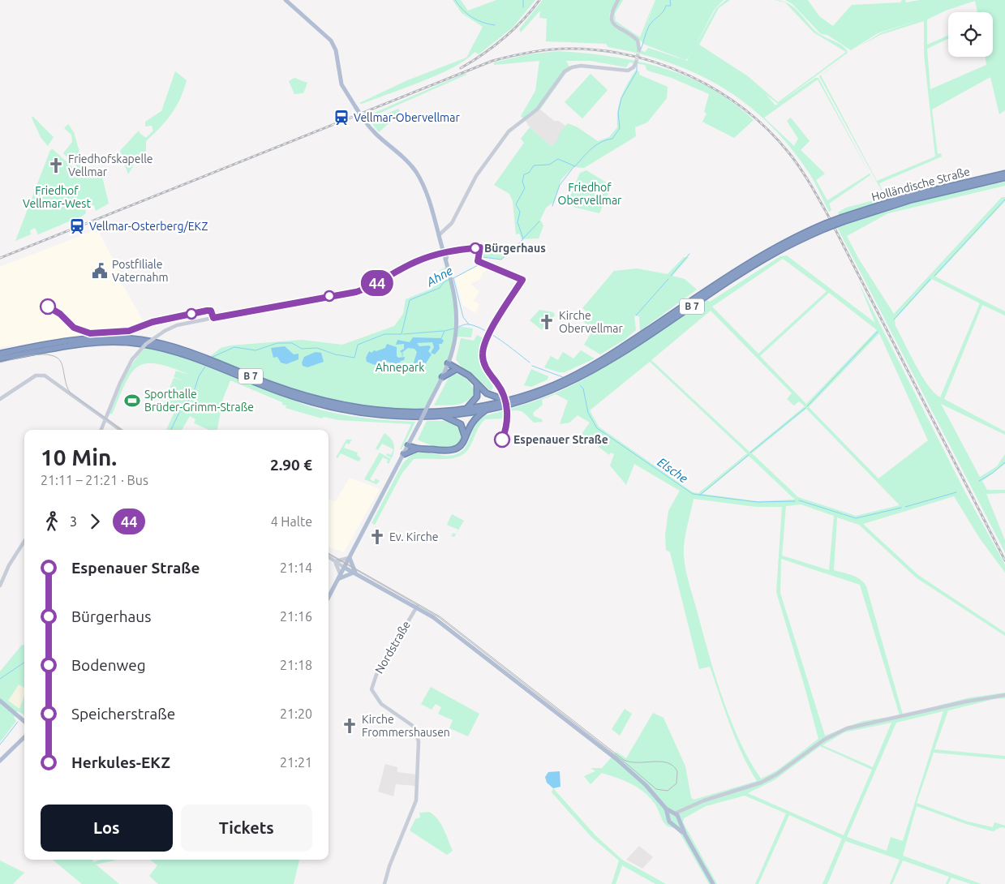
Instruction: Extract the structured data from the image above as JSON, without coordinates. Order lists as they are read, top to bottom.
{
  "streets": {
    "highway": ["Holländische Straße", "B 7"],
    "street": ["Nordstraße"]
  },
  "crossings": [
    ["Holländische Straße", "B 7"]
  ],
  "water": ["Ahne", "Elsche"],
  "parks": ["Friedhof Obervellmar", "Friedhof Vellmar-West", "Ahnepark"],
  "places": {
    "station": ["Vellmar-Obervellmar", "Vellmar-Osterberg/EKZ"],
    "church": [
      "Friedhofskapelle Vellmar",
      "Kirche Obervellmar",
      "Ev. Kirche",
      "Kirche Frommershausen"
    ],
    "other": ["Bürgerhaus", "Espenauer Straße"],
    "public building": ["Postfiliale Vaternahm"],
    "sports": ["Sporthalle Brüder-Grimm-Straße"]
  },
  "lines": ["bus line 44"],
  "page": {
    "on_map": "44",
    "heading": ["10 Min.", "21:11 – 21:21 · Bus", "2.90 €"],
    "legs": ["3", "44", "4 Halte"],
    "list": [
      {
        "name": "Espenauer Straße",
        "value": "21:14"
      },
      {
        "name": "Bürgerhaus",
        "value": "21:16"
      },
      {
        "name": "Bodenweg",
        "value": "21:18"
      },
      {
        "name": "Speicherstraße",
        "value": "21:20"
      },
      {
        "name": "Herkules-EKZ",
        "value": "21:21"
      }
    ],
    "buttons": ["Los", "Tickets"]
  }
}
